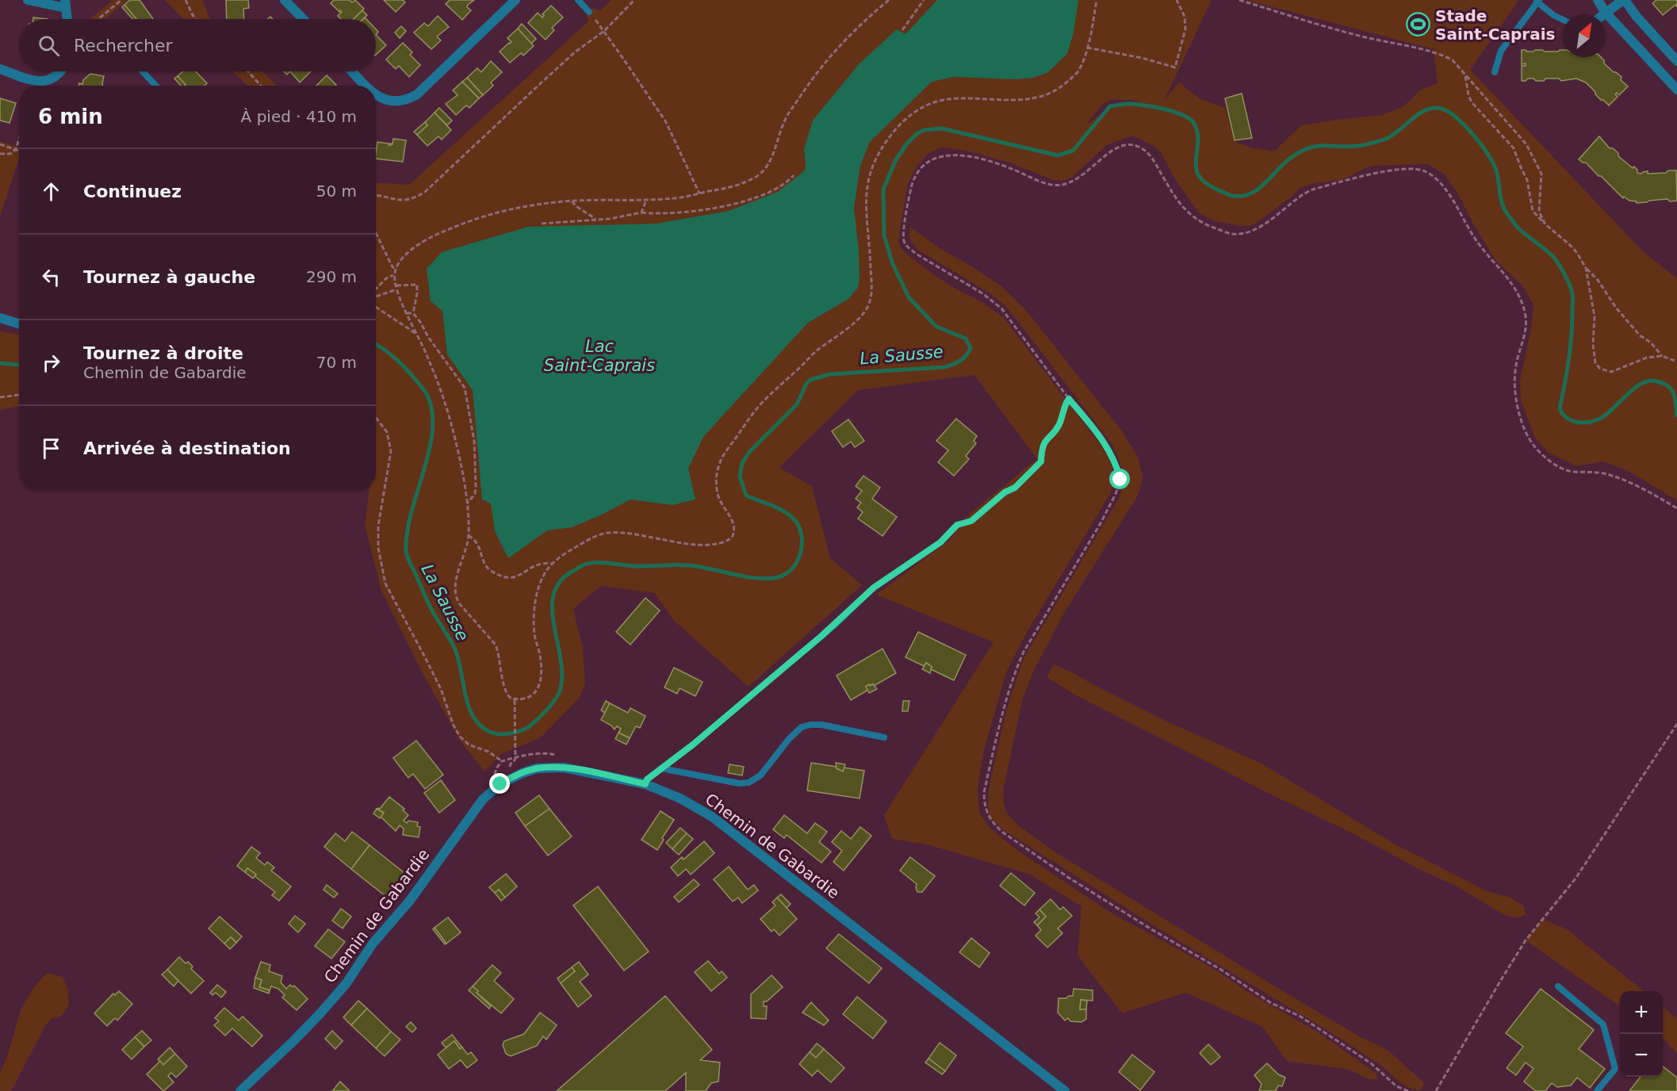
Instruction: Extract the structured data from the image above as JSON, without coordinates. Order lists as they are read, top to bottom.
{
  "streets": {
    "street": ["Chemin de Gabardie"]
  },
  "water": ["Lac Saint-Caprais", "La Sausse"],
  "places": {
    "sports": ["Stade Saint-Caprais"]
  },
  "north": "top right",
  "page": {
    "search": "Rechercher",
    "heading": ["6 min", "À pied · 410 m"],
    "list": [
      ["Continuez", "50 m"],
      ["Tournez à gauche", "290 m"],
      ["Tournez à droite", "Chemin de Gabardie", "70 m"],
      "Arrivée à destination"
    ],
    "map_buttons": ["+", "−"]
  }
}
